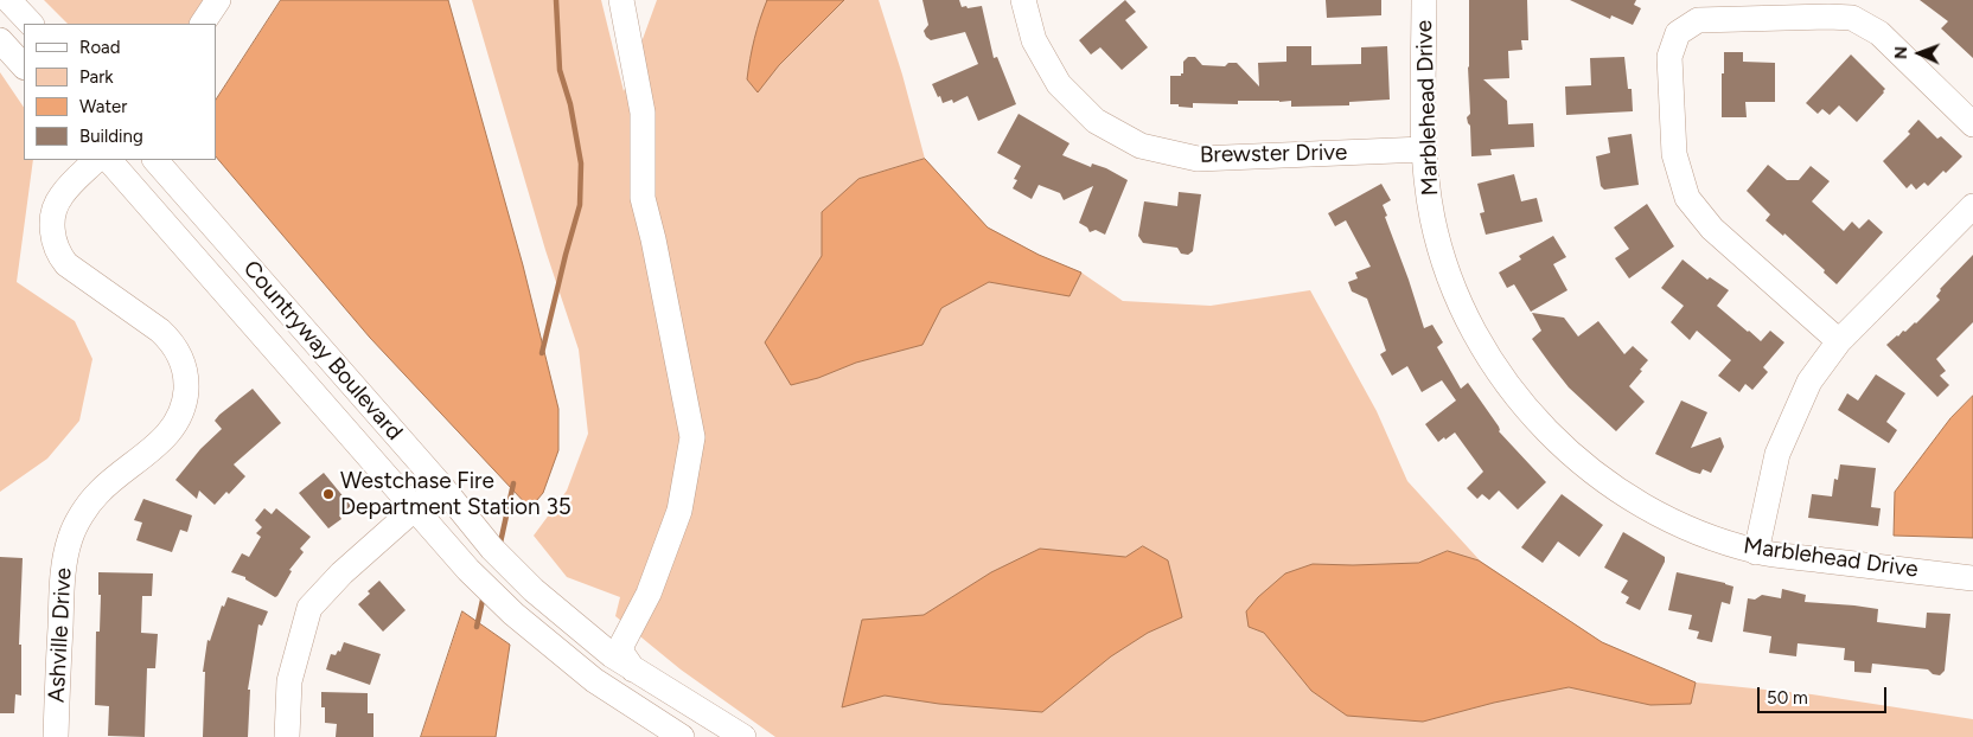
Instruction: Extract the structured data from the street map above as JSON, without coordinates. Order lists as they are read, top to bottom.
{
  "streets": {
    "street": [
      "Marblehead Drive",
      "Brewster Drive",
      "Countryway Boulevard",
      "Ashville Drive"
    ]
  },
  "crossings": [
    ["Marblehead Drive", "Brewster Drive"]
  ],
  "places": ["Westchase Fire Department Station 35"],
  "legend": [
    "Road",
    "Park",
    "Water",
    "Building"
  ],
  "scale_bar": "50 m",
  "north": "left"
}
